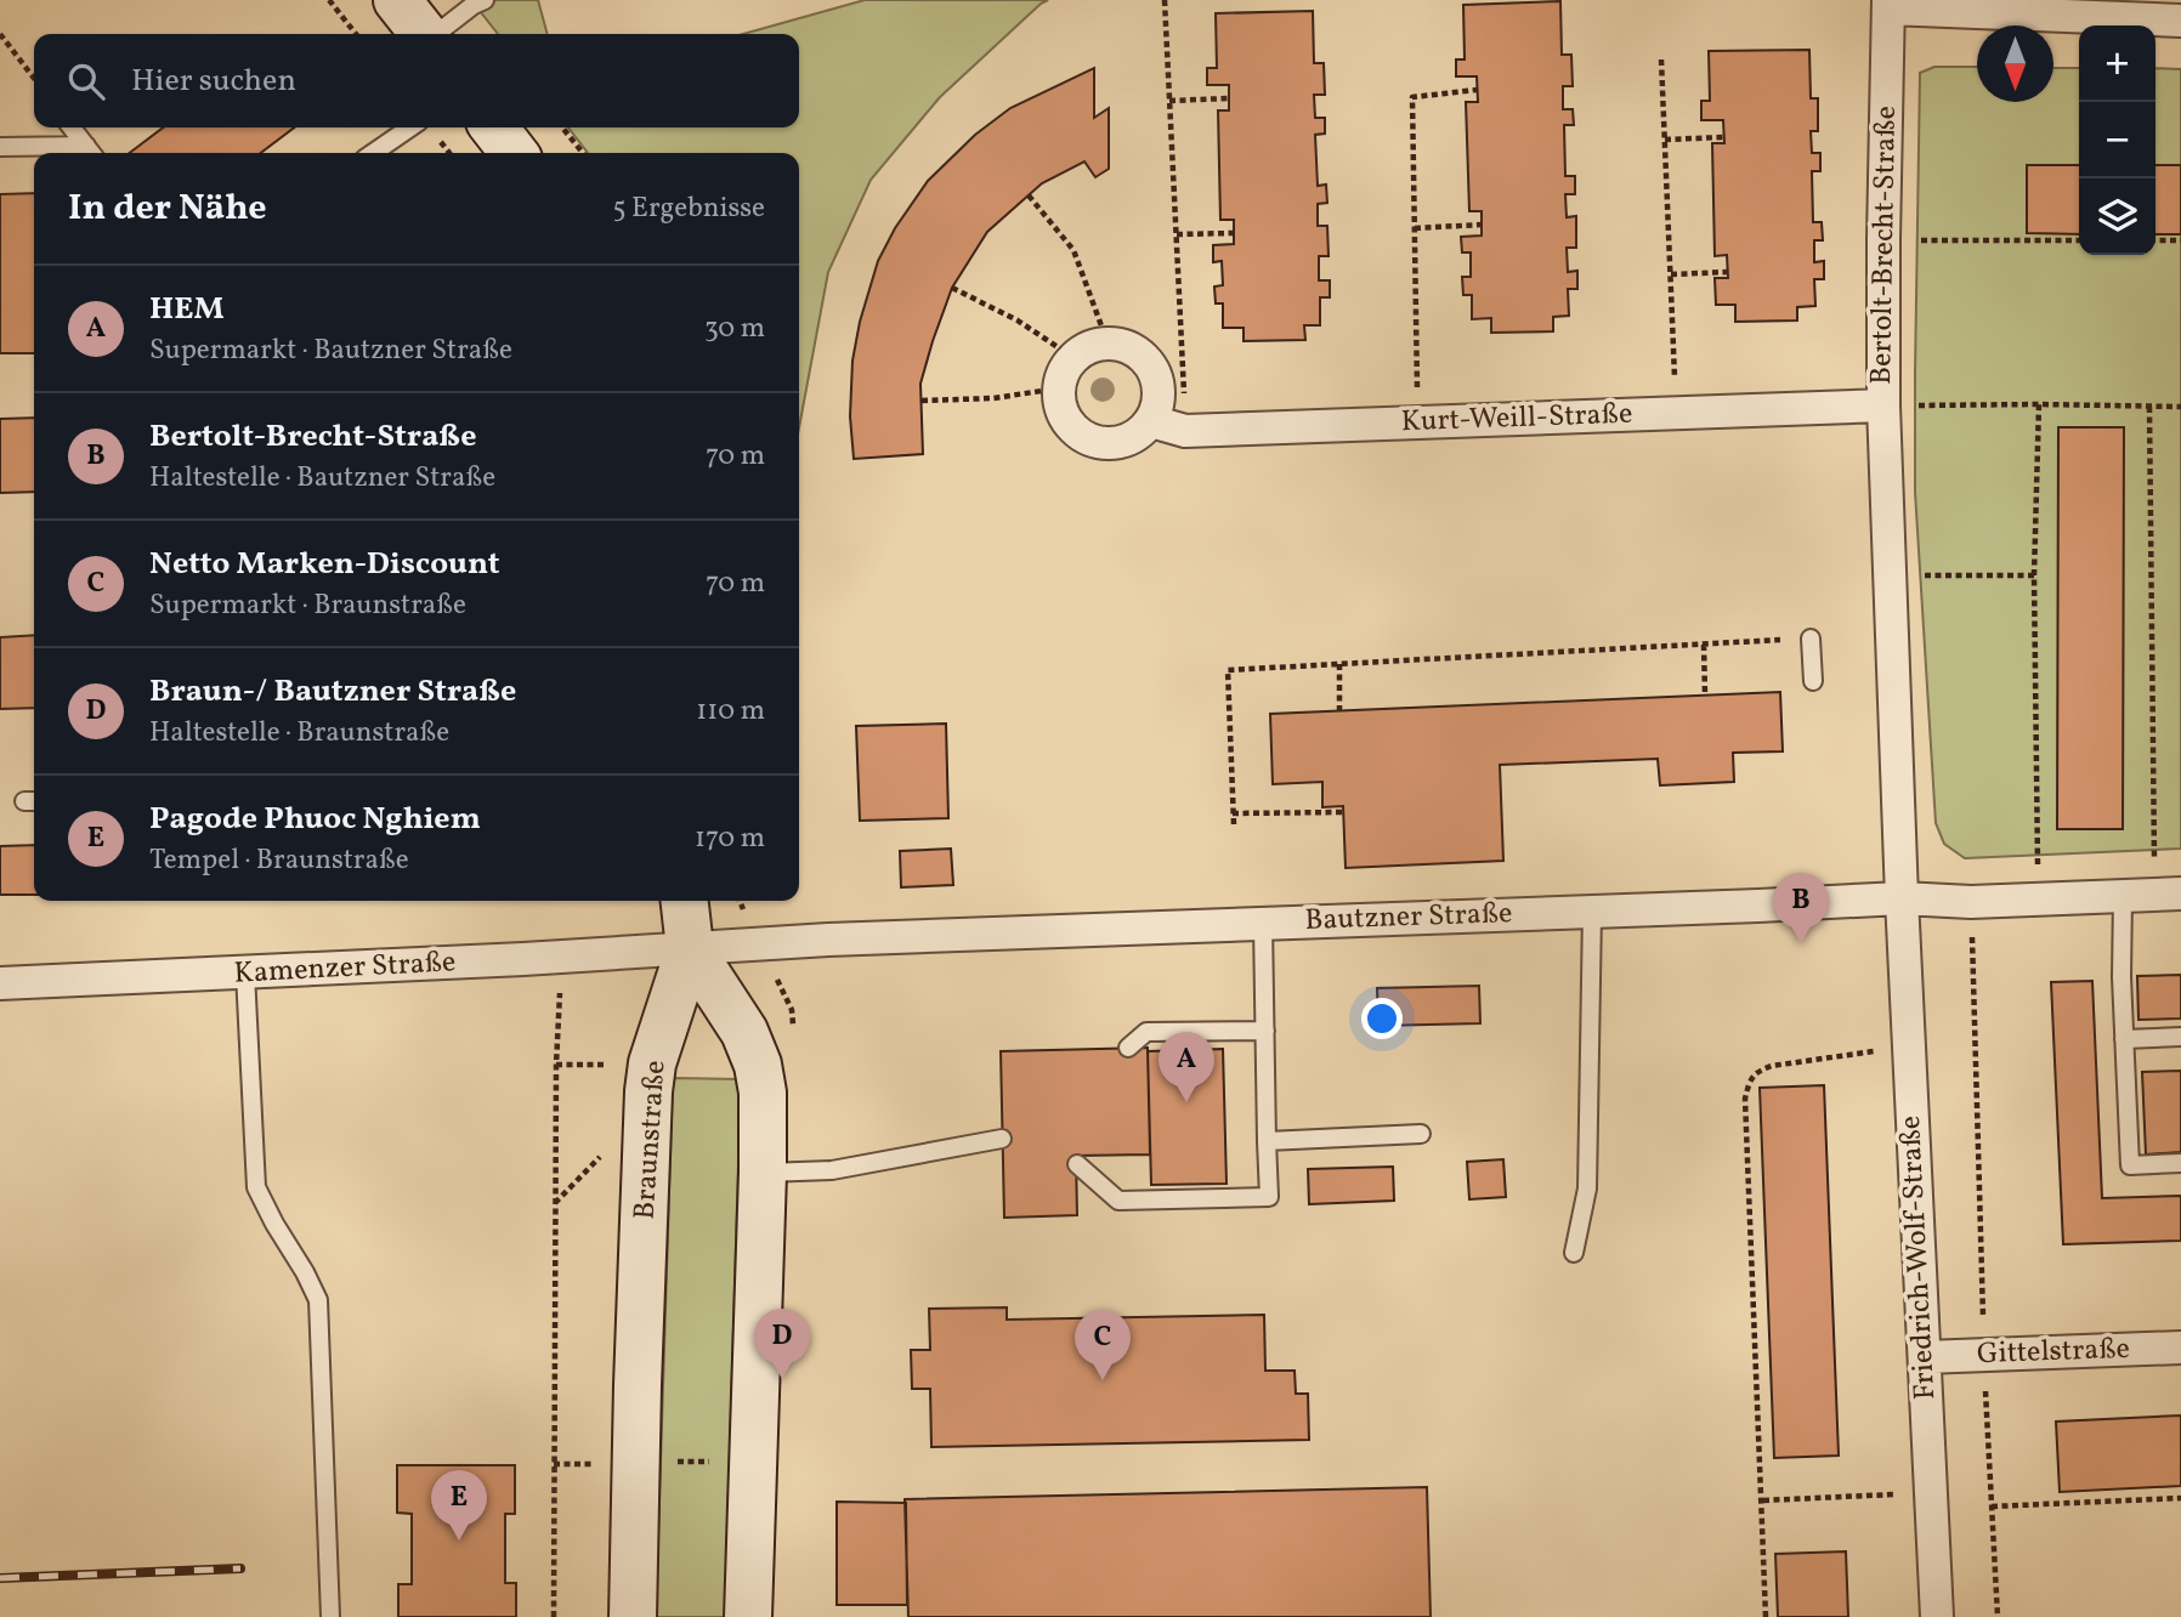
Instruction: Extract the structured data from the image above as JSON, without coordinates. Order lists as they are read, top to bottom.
{
  "streets": {
    "main road": ["Braunstraße"],
    "street": [
      "Bertolt-Brecht-Straße",
      "Kurt-Weill-Straße",
      "Bautzner Straße",
      "Kamenzer Straße",
      "Friedrich-Wolf-Straße",
      "Gittelstraße"
    ]
  },
  "crossings": [
    ["Bertolt-Brecht-Straße", "Kurt-Weill-Straße"],
    ["Bertolt-Brecht-Straße", "Bautzner Straße"],
    ["Bertolt-Brecht-Straße", "Friedrich-Wolf-Straße"],
    ["Bautzner Straße", "Kamenzer Straße"],
    ["Bautzner Straße", "Braunstraße"],
    ["Bautzner Straße", "Friedrich-Wolf-Straße"],
    ["Kamenzer Straße", "Braunstraße"],
    ["Friedrich-Wolf-Straße", "Gittelstraße"]
  ],
  "north": "bottom",
  "page": {
    "map_buttons": ["+", "−"],
    "search": "Hier suchen",
    "heading": ["In der Nähe", "5 Ergebnisse"],
    "list": [
      {
        "mark": "A",
        "name": "HEM",
        "note": "Supermarkt · Bautzner Straße",
        "value": "30 m"
      },
      {
        "mark": "B",
        "name": "Bertolt-Brecht-Straße",
        "note": "Haltestelle · Bautzner Straße",
        "value": "70 m"
      },
      {
        "mark": "C",
        "name": "Netto Marken-Discount",
        "note": "Supermarkt · Braunstraße",
        "value": "70 m"
      },
      {
        "mark": "D",
        "name": "Braun-/ Bautzner Straße",
        "note": "Haltestelle · Braunstraße",
        "value": "110 m"
      },
      {
        "mark": "E",
        "name": "Pagode Phuoc Nghiem",
        "note": "Tempel · Braunstraße",
        "value": "170 m"
      }
    ],
    "pins": [
      "B",
      "A",
      "D",
      "C",
      "E"
    ]
  }
}
